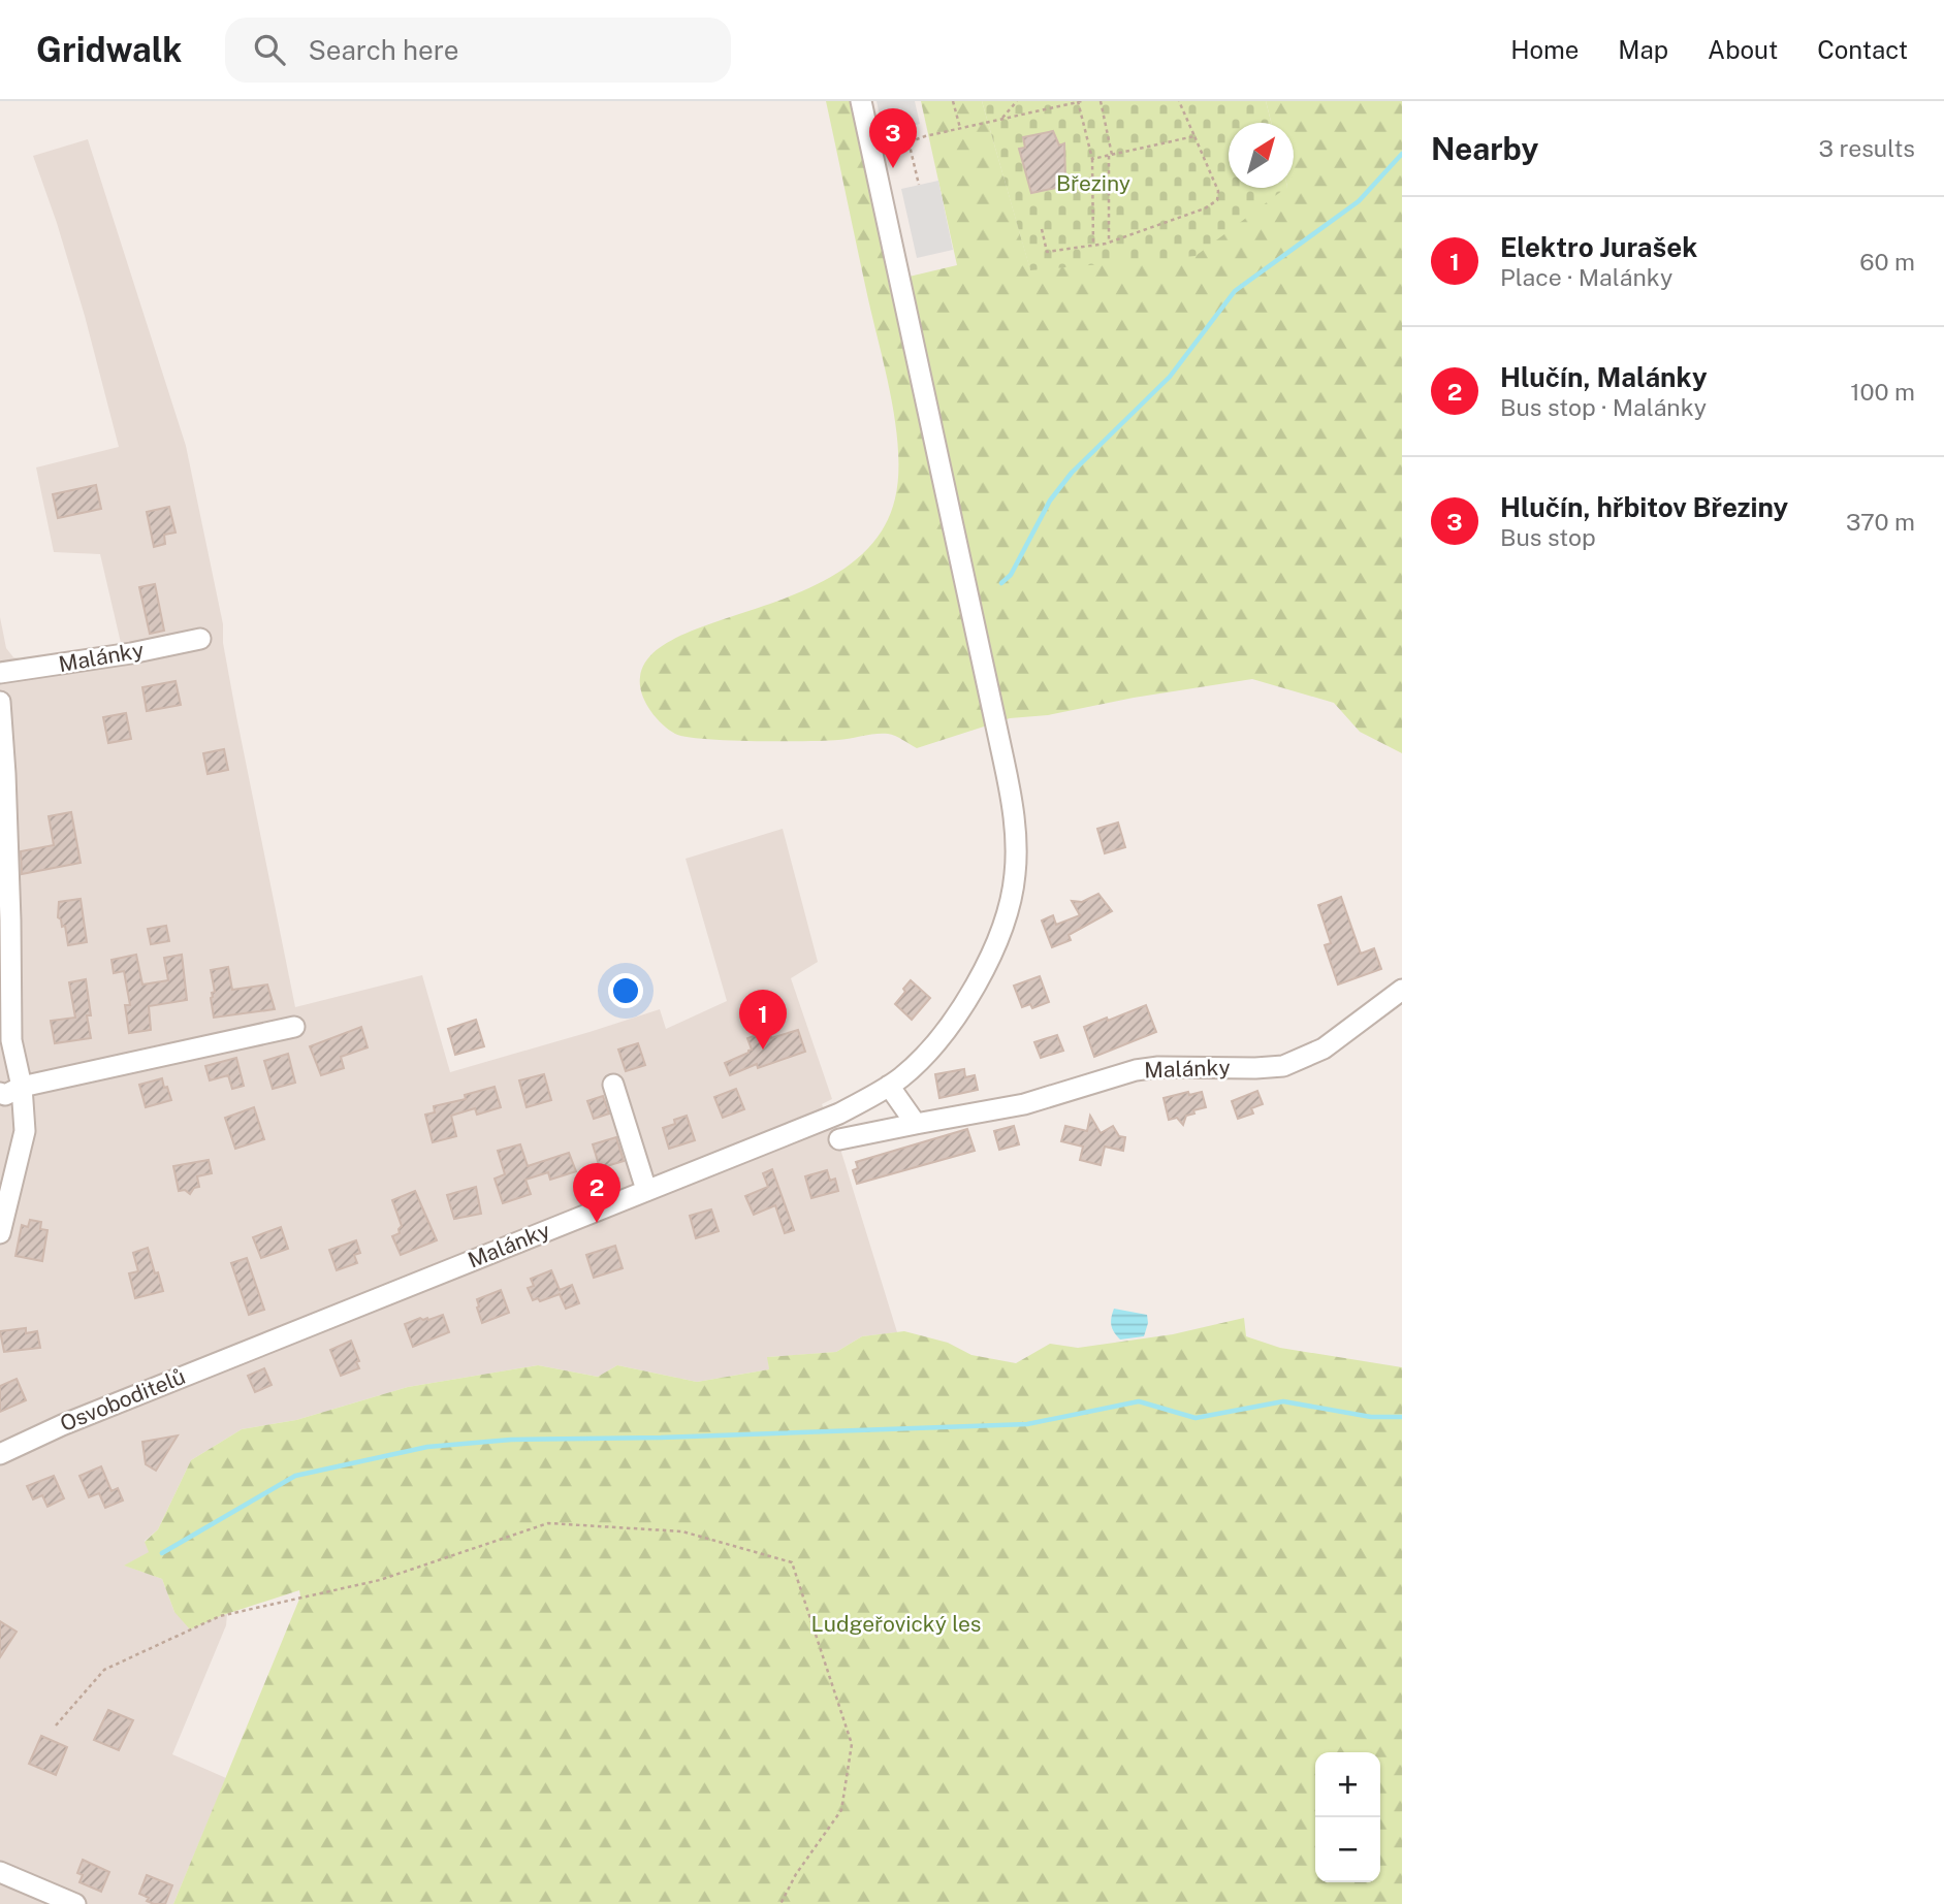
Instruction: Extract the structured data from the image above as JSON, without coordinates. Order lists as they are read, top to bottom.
{
  "streets": {
    "street": ["Malánky", "Osvoboditelů"]
  },
  "crossings": [
    ["Malánky", "Osvoboditelů"]
  ],
  "parks": ["Březiny", "Ludgeřovický les"],
  "north": "top right",
  "page": {
    "header": "Gridwalk",
    "search": "Search here",
    "nav": [
      "Home",
      "Map",
      "About",
      "Contact"
    ],
    "heading": ["Nearby", "3 results"],
    "pins": ["3", "1", "2"],
    "list": [
      {
        "mark": "1",
        "name": "Elektro Jurašek",
        "note": "Place · Malánky",
        "value": "60 m"
      },
      {
        "mark": "2",
        "name": "Hlučín, Malánky",
        "note": "Bus stop · Malánky",
        "value": "100 m"
      },
      {
        "mark": "3",
        "name": "Hlučín, hřbitov Březiny",
        "note": "Bus stop",
        "value": "370 m"
      }
    ],
    "map_buttons": ["+", "−"]
  }
}
